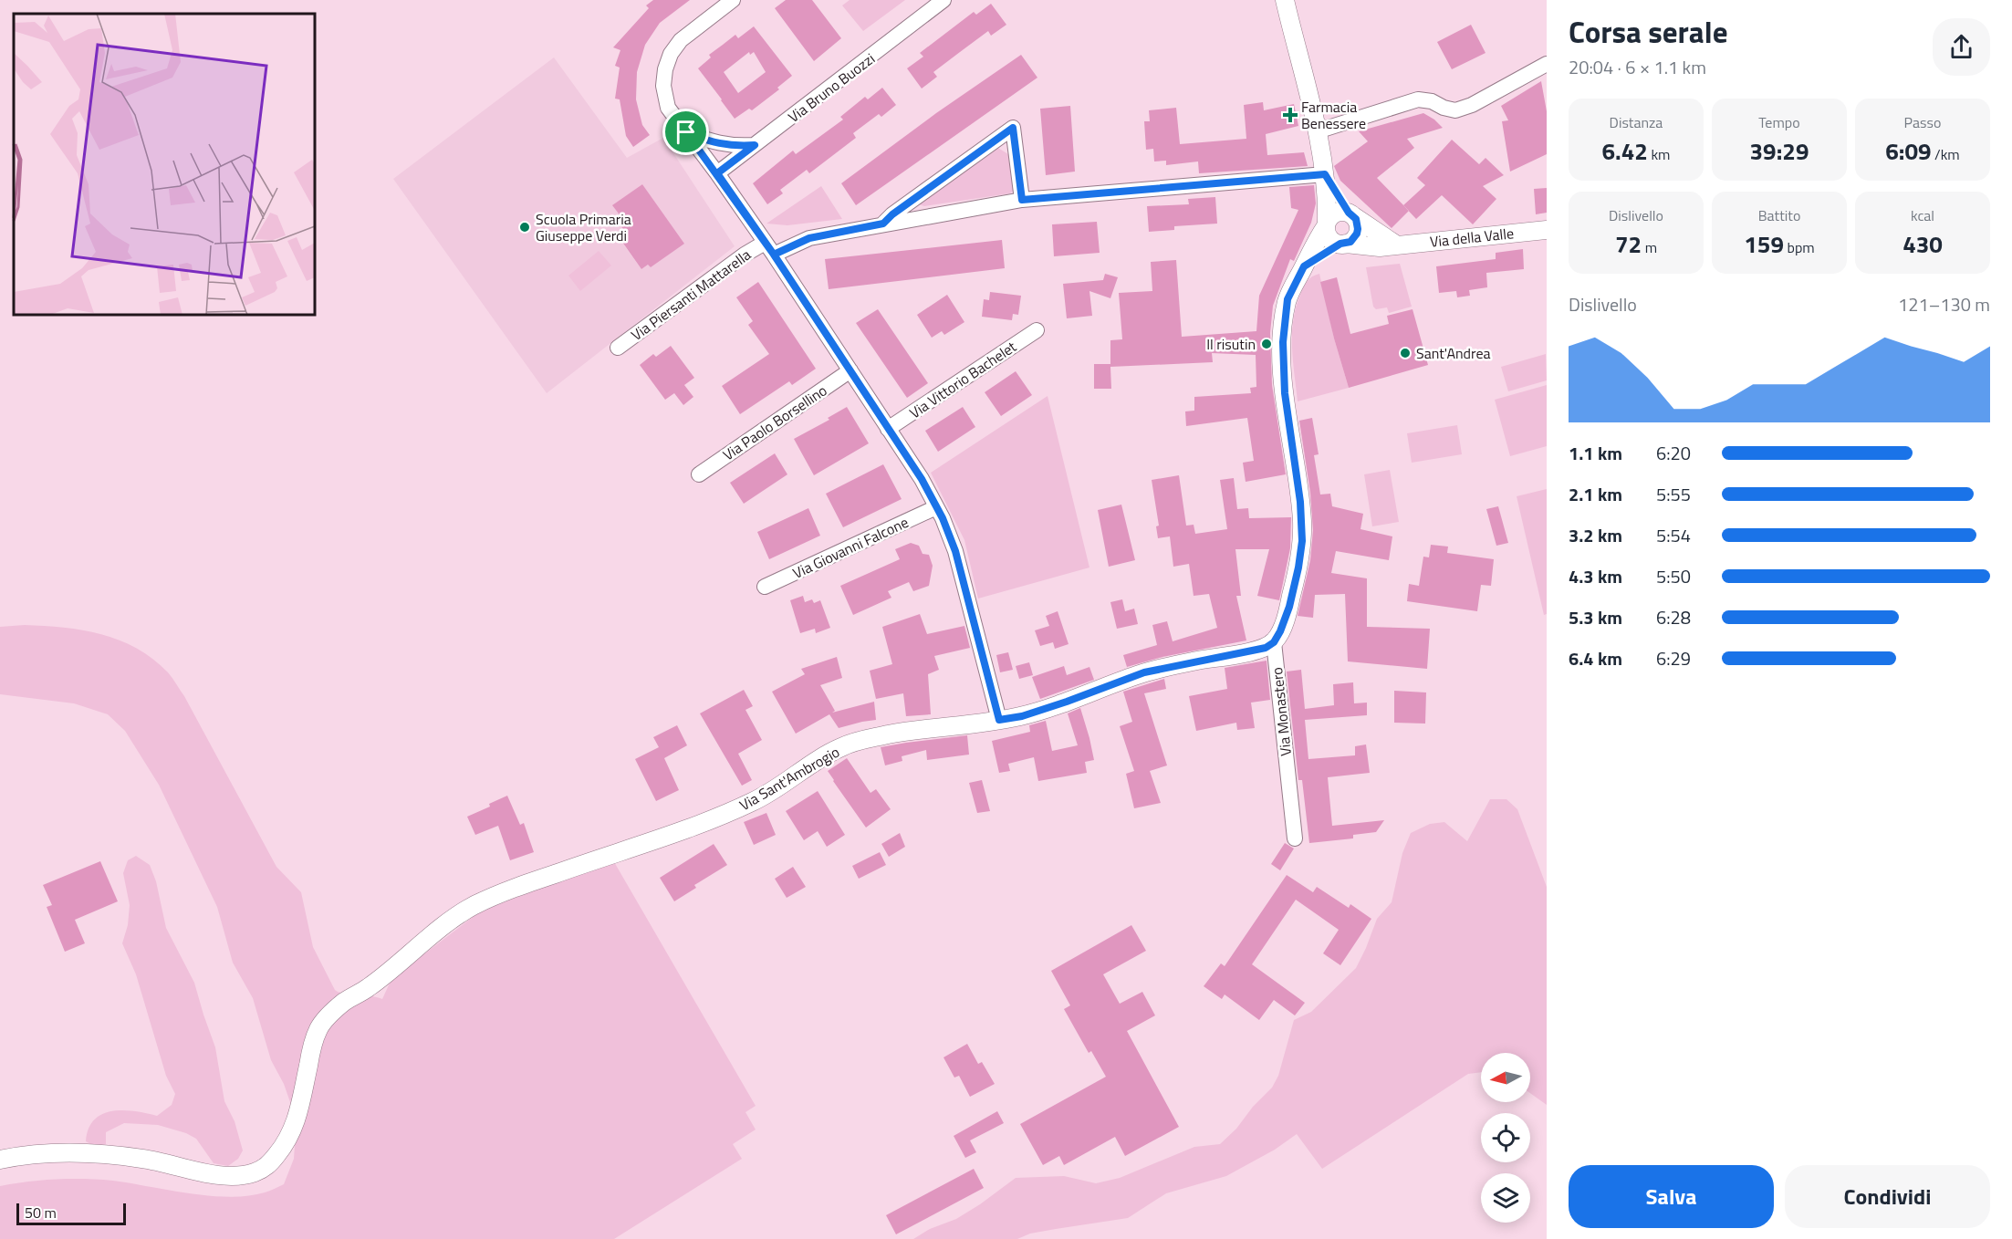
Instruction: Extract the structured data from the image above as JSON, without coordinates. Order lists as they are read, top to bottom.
{
  "streets": {
    "street": [
      "Via Bruno Buozzi",
      "Via della Valle",
      "Via Piersanti Mattarella",
      "Via Vittorio Bachelet",
      "Via Paolo Borsellino",
      "Via Giovanni Falcone",
      "Via Monastero",
      "Via Sant'Ambrogio"
    ]
  },
  "crossings": [
    ["Via Monastero", "Via Sant'Ambrogio"]
  ],
  "places": {
    "health": ["Farmacia Benessere"],
    "other": ["Scuola Primaria Giuseppe Verdi", "Il risutin", "Sant'Andrea"]
  },
  "scale_bar": "50 m",
  "north": "left",
  "page": {
    "heading": ["Corsa serale", "20:04 · 6 × 1.1 km"],
    "stats": [
      ["Distanza", "6.42 km"],
      ["Tempo", "39:29"],
      ["Passo", "6:09 /km"],
      ["Dislivello", "72 m"],
      ["Battito", "159 bpm"],
      ["kcal", "430"]
    ],
    "chart": ["Dislivello", "121–130 m"],
    "list": [
      {
        "name": "1.1 km",
        "note": "6:20"
      },
      {
        "name": "2.1 km",
        "note": "5:55"
      },
      {
        "name": "3.2 km",
        "note": "5:54"
      },
      {
        "name": "4.3 km",
        "note": "5:50"
      },
      {
        "name": "5.3 km",
        "note": "6:28"
      },
      {
        "name": "6.4 km",
        "note": "6:29"
      }
    ],
    "buttons": ["Salva", "Condividi"],
    "scale": "50 m"
  }
}
